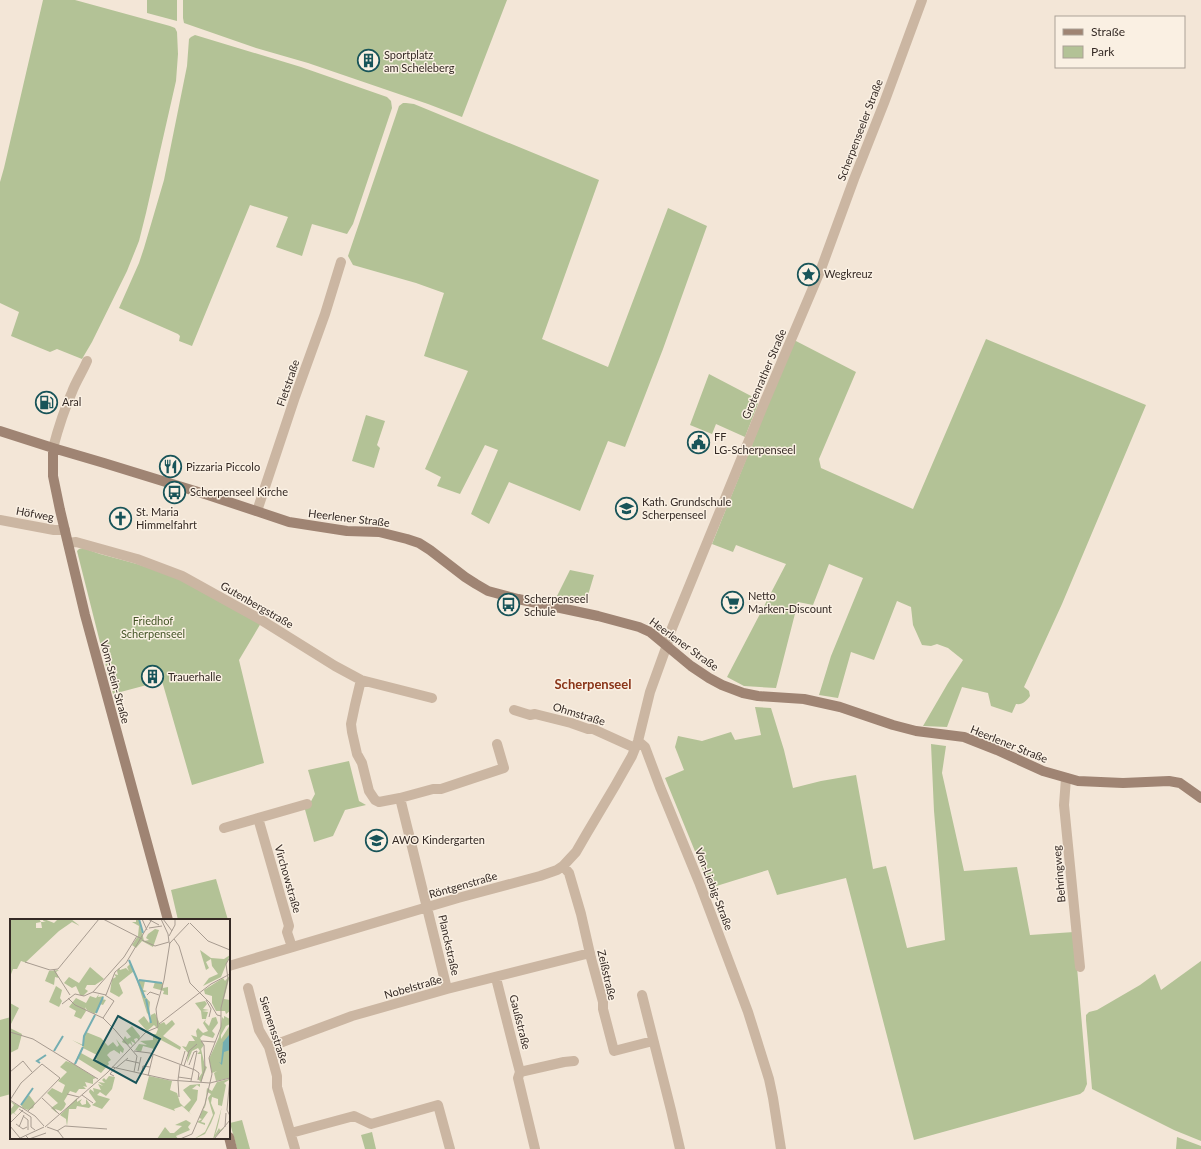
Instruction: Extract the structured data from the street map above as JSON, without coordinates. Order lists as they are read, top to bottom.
{
  "streets": {
    "main road": ["Heerlener Straße", "Vom-Stein-Straße"],
    "street": [
      "Scherpenseeler Straße",
      "Grotenrather Straße",
      "Fletstraße",
      "Höfweg",
      "Gutenbergstraße",
      "Ohmstraße",
      "Behringweg",
      "Virchowstraße",
      "Röntgenstraße",
      "Von-Liebig-Straße",
      "Planckstraße",
      "Zeißstraße",
      "Nobelstraße",
      "Gaußstraße",
      "Siemensstraße"
    ]
  },
  "crossings": [
    ["Scherpenseeler Straße", "Grotenrather Straße"],
    ["Grotenrather Straße", "Heerlener Straße"],
    ["Fletstraße", "Heerlener Straße"],
    ["Höfweg", "Vom-Stein-Straße"],
    ["Heerlener Straße", "Vom-Stein-Straße"],
    ["Heerlener Straße", "Behringweg"],
    ["Gutenbergstraße", "Vom-Stein-Straße"],
    ["Ohmstraße", "Röntgenstraße"],
    ["Ohmstraße", "Von-Liebig-Straße"],
    ["Virchowstraße", "Röntgenstraße"],
    ["Röntgenstraße", "Von-Liebig-Straße"],
    ["Röntgenstraße", "Planckstraße"],
    ["Röntgenstraße", "Zeißstraße"],
    ["Planckstraße", "Nobelstraße"],
    ["Zeißstraße", "Nobelstraße"],
    ["Nobelstraße", "Gaußstraße"],
    ["Nobelstraße", "Siemensstraße"]
  ],
  "districts": ["Scherpenseel"],
  "parks": ["Friedhof Scherpenseel"],
  "places": {
    "building": ["Sportplatz am Scheleberg", "Trauerhalle"],
    "place": ["Wegkreuz"],
    "fuel station": ["Aral"],
    "public building": ["FF LG-Scherpenseel"],
    "restaurant": ["Pizzaria Piccolo"],
    "bus stop": ["Scherpenseel Kirche", "Scherpenseel Schule"],
    "school or university": ["Kath. Grundschule Scherpenseel", "AWO Kindergarten"],
    "church": ["St. Maria Himmelfahrt"],
    "supermarket": ["Netto Marken-Discount"]
  },
  "legend": ["Straße", "Park"]
}
